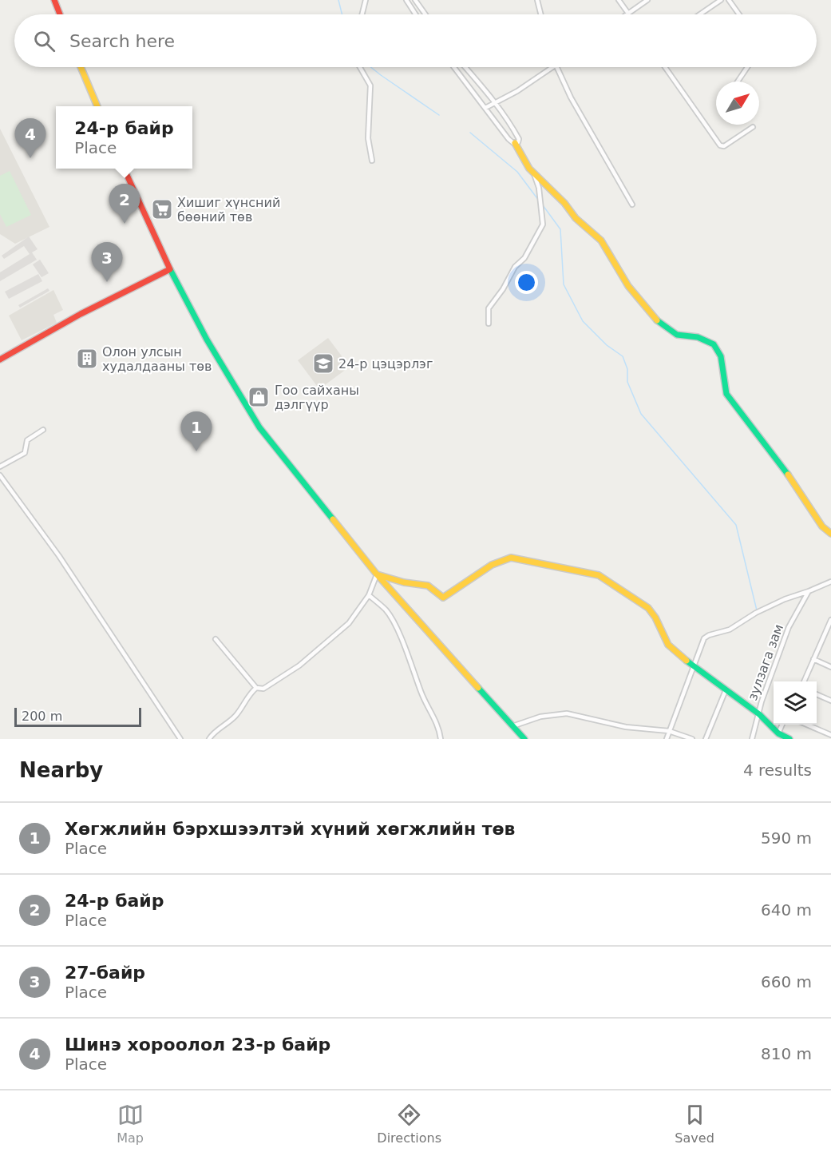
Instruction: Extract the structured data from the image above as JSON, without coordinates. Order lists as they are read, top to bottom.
{
  "streets": {
    "street": ["зулзага зам"]
  },
  "places": {
    "supermarket": ["Хишиг хүнсний бөөний төв"],
    "building": ["Олон улсын худалдааны төв"],
    "school or university": ["24-р цэцэрлэг"],
    "shop": ["Гоо сайханы дэлгүүр"]
  },
  "scale_bar": "200 m",
  "north": "top right",
  "page": {
    "search": "Search here",
    "popup": ["24-р байр", "Place"],
    "pins": [
      "4",
      "2",
      "3",
      "1"
    ],
    "scale": "200 m",
    "heading": ["Nearby", "4 results"],
    "list": [
      {
        "mark": "1",
        "name": "Хөгжлийн бэрхшээлтэй хүний хөгжлийн төв",
        "note": "Place",
        "value": "590 m"
      },
      {
        "mark": "2",
        "name": "24-р байр",
        "note": "Place",
        "value": "640 m"
      },
      {
        "mark": "3",
        "name": "27-байр",
        "note": "Place",
        "value": "660 m"
      },
      {
        "mark": "4",
        "name": "Шинэ хороолол 23-р байр",
        "note": "Place",
        "value": "810 m"
      }
    ],
    "nav": ["Map", "Directions", "Saved"]
  }
}
